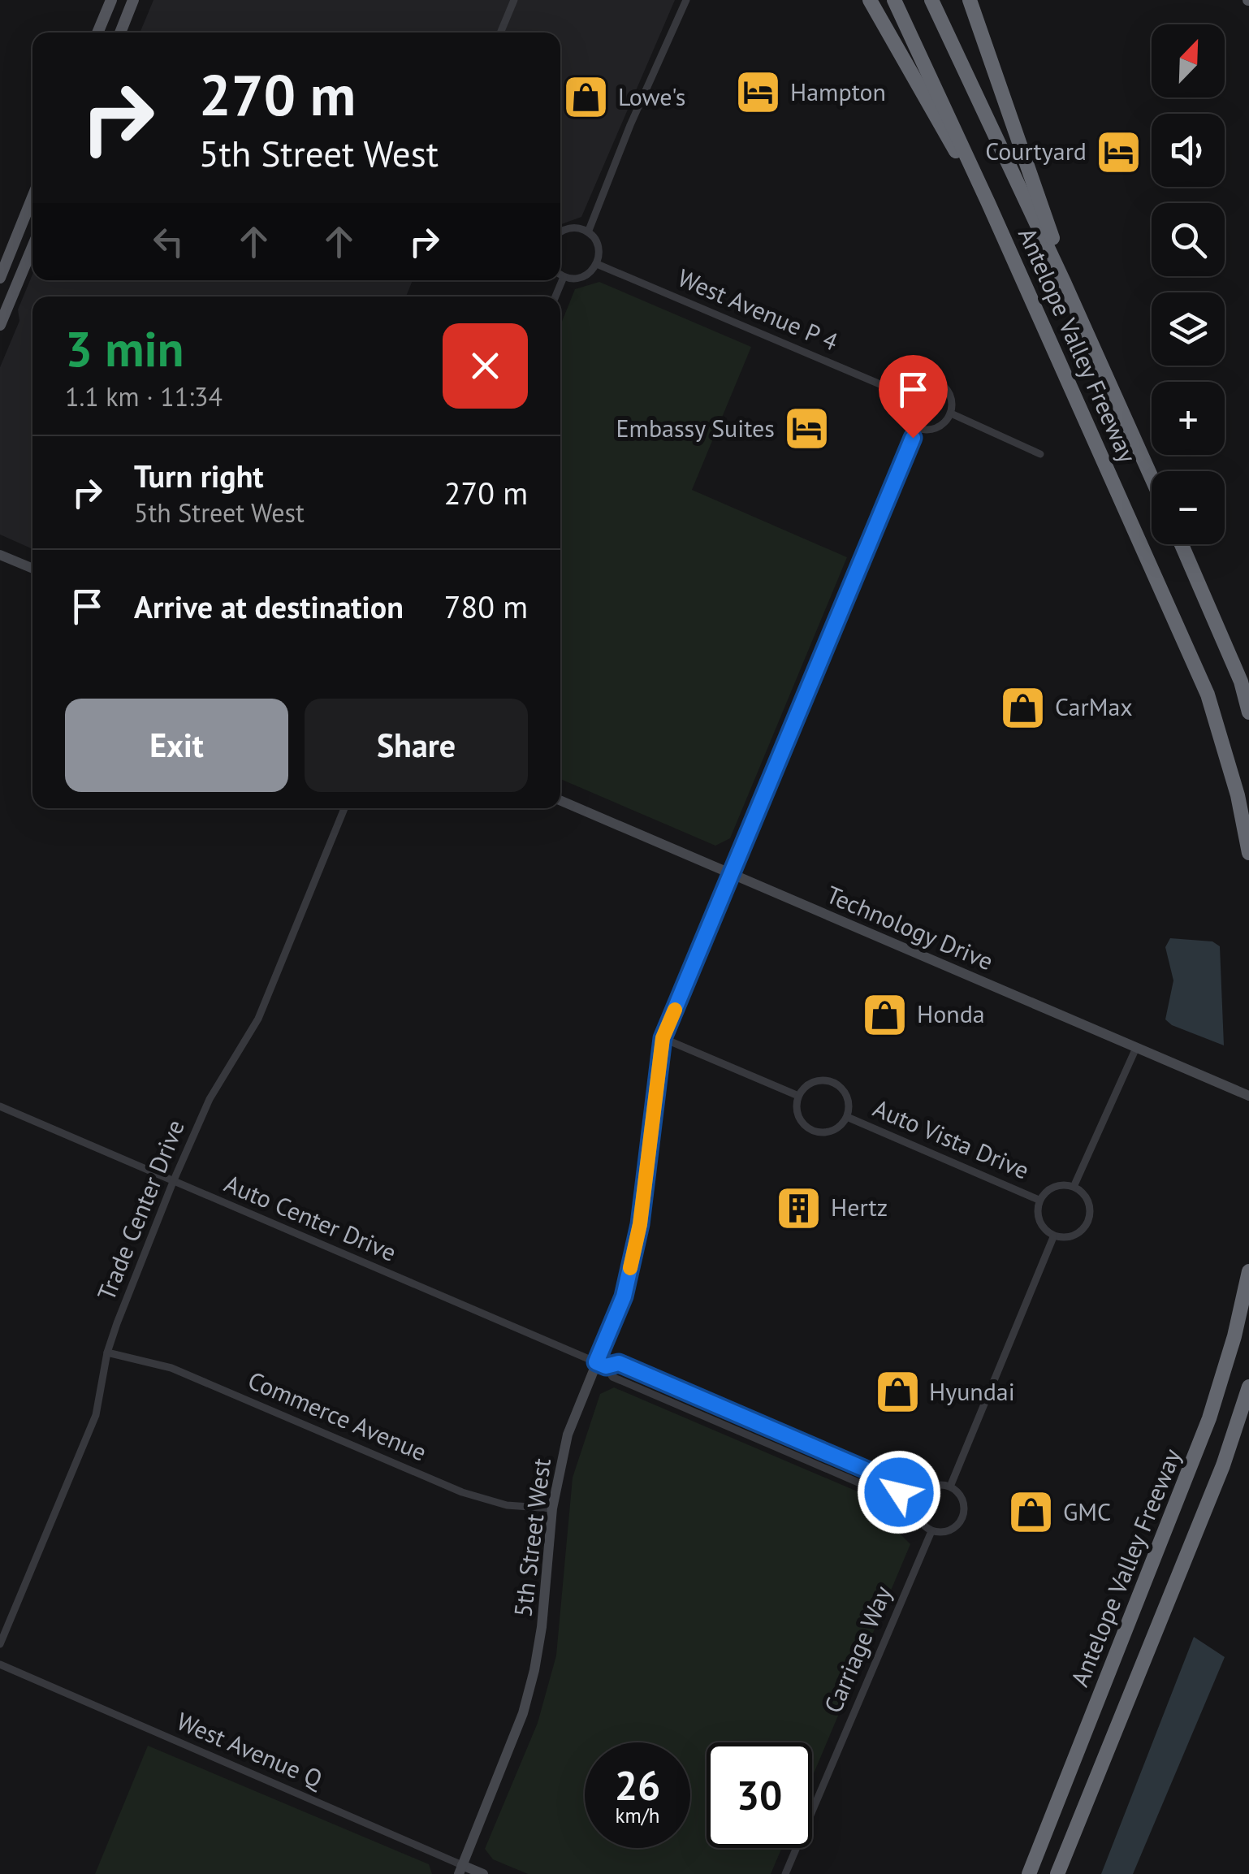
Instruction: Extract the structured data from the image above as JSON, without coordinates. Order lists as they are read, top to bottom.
{
  "streets": {
    "highway": ["Antelope Valley Freeway"],
    "street": [
      "West Avenue P 4",
      "Technology Drive",
      "Auto Vista Drive",
      "Trade Center Drive",
      "Auto Center Drive",
      "Commerce Avenue",
      "5th Street West",
      "Carriage Way",
      "West Avenue Q"
    ]
  },
  "crossings": [
    ["West Avenue P 4", "5th Street West"],
    ["Technology Drive", "5th Street West"],
    ["Trade Center Drive", "Auto Center Drive"],
    ["Trade Center Drive", "Commerce Avenue"],
    ["Auto Center Drive", "5th Street West"],
    ["Auto Center Drive", "Carriage Way"],
    ["Commerce Avenue", "5th Street West"],
    ["5th Street West", "West Avenue Q"]
  ],
  "places": {
    "hotel": ["Hampton", "Courtyard", "Embassy Suites"],
    "shop": [
      "Lowe's",
      "CarMax",
      "Honda",
      "Hyundai",
      "GMC"
    ],
    "building": ["Hertz"]
  },
  "north": "top right",
  "page": {
    "map_buttons": ["+", "−"],
    "turn": ["270 m", "5th Street West"],
    "heading": ["3 min", "1.1 km · 11:34"],
    "list": [
      {
        "name": "Turn right",
        "note": "5th Street West",
        "value": "270 m"
      },
      {
        "name": "Arrive at destination",
        "value": "780 m"
      }
    ],
    "buttons": ["Exit", "Share"],
    "speed": "26 km/h",
    "limit": "30"
  }
}
